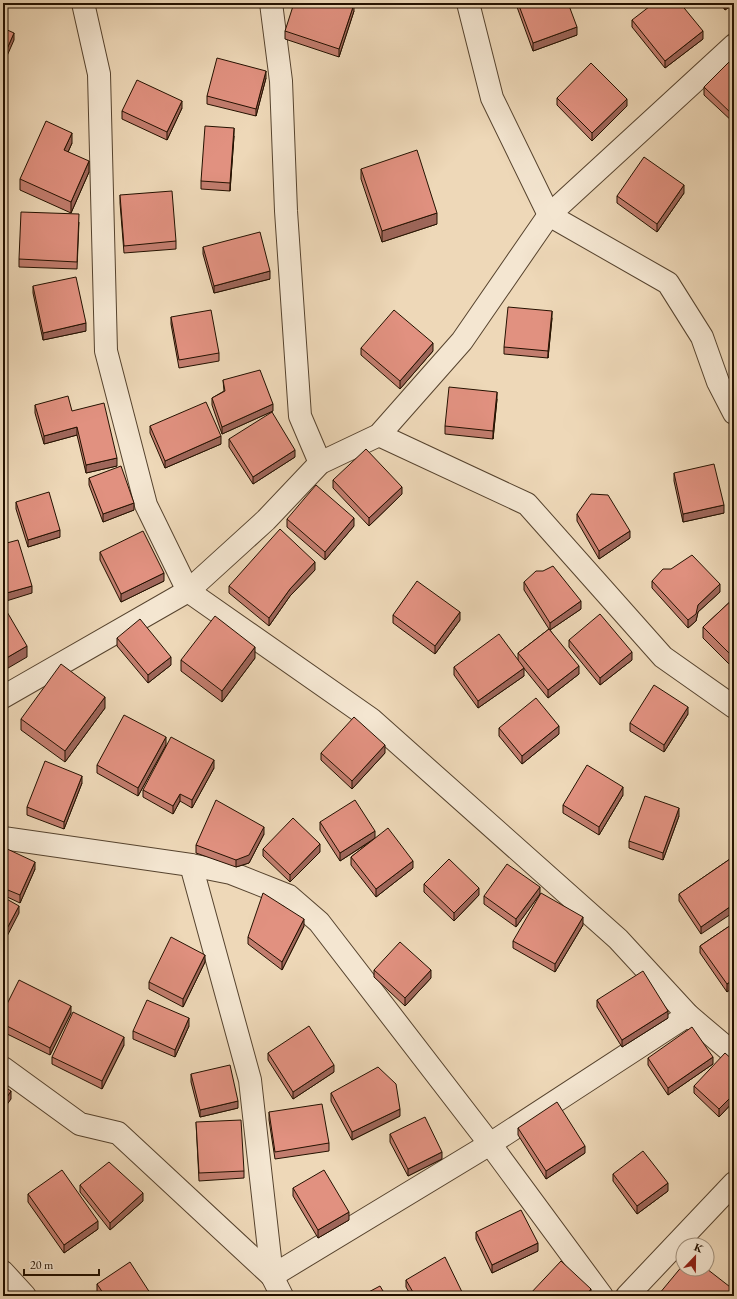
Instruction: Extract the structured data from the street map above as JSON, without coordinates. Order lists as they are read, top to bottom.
{
  "scale_bar": "20 m",
  "north": "top"
}
